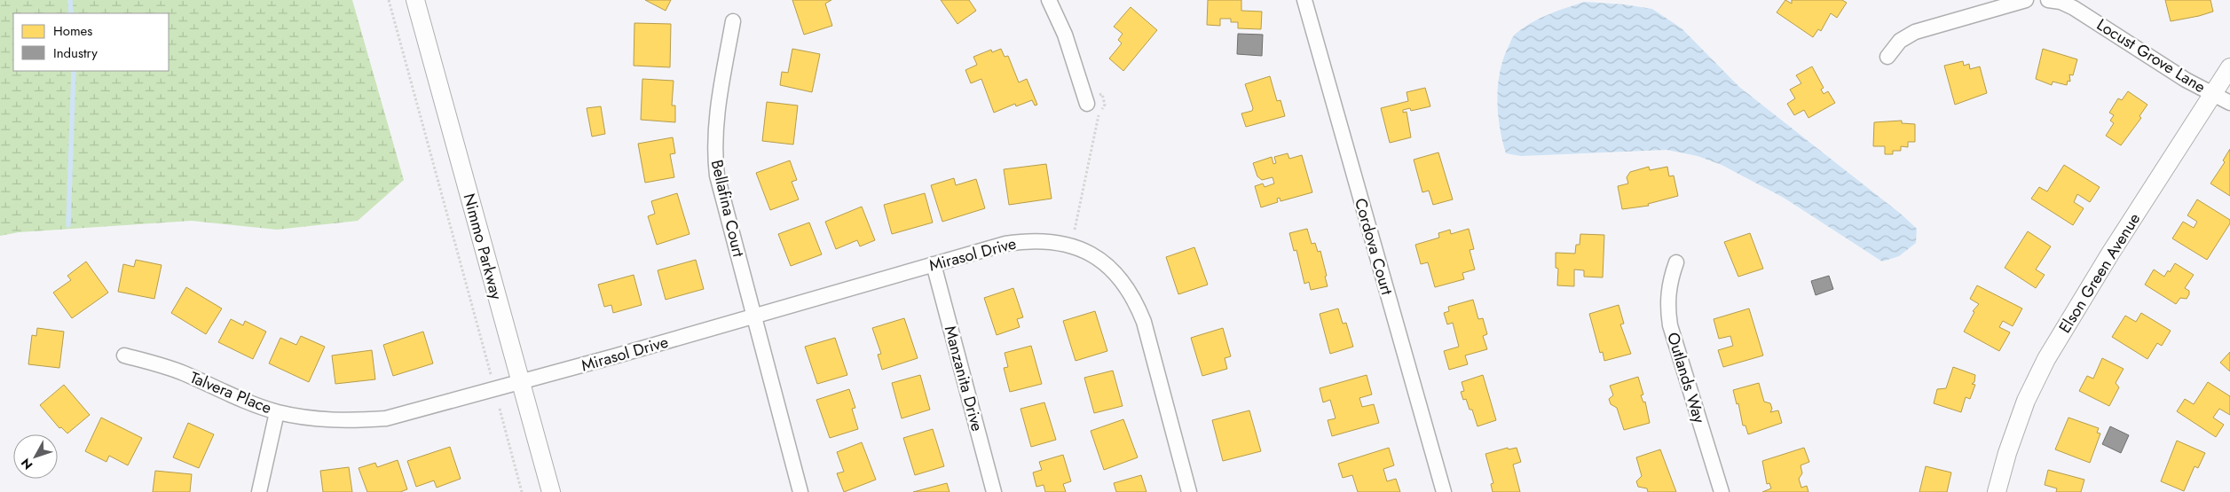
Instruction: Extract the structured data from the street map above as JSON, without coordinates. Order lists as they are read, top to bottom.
{
  "streets": {
    "street": [
      "Locust Grove Lane",
      "Bellafina Court",
      "Nimmo Parkway",
      "Cordova Court",
      "Mirasol Drive",
      "Elson Green Avenue",
      "Outlands Way",
      "Manzanita Drive",
      "Talvera Place"
    ]
  },
  "crossings": [
    ["Locust Grove Lane", "Elson Green Avenue"],
    ["Bellafina Court", "Mirasol Drive"],
    ["Nimmo Parkway", "Mirasol Drive"],
    ["Nimmo Parkway", "Talvera Place"],
    ["Mirasol Drive", "Manzanita Drive"],
    ["Mirasol Drive", "Talvera Place"]
  ],
  "legend": ["Homes", "Industry"],
  "north": "bottom left"
}
